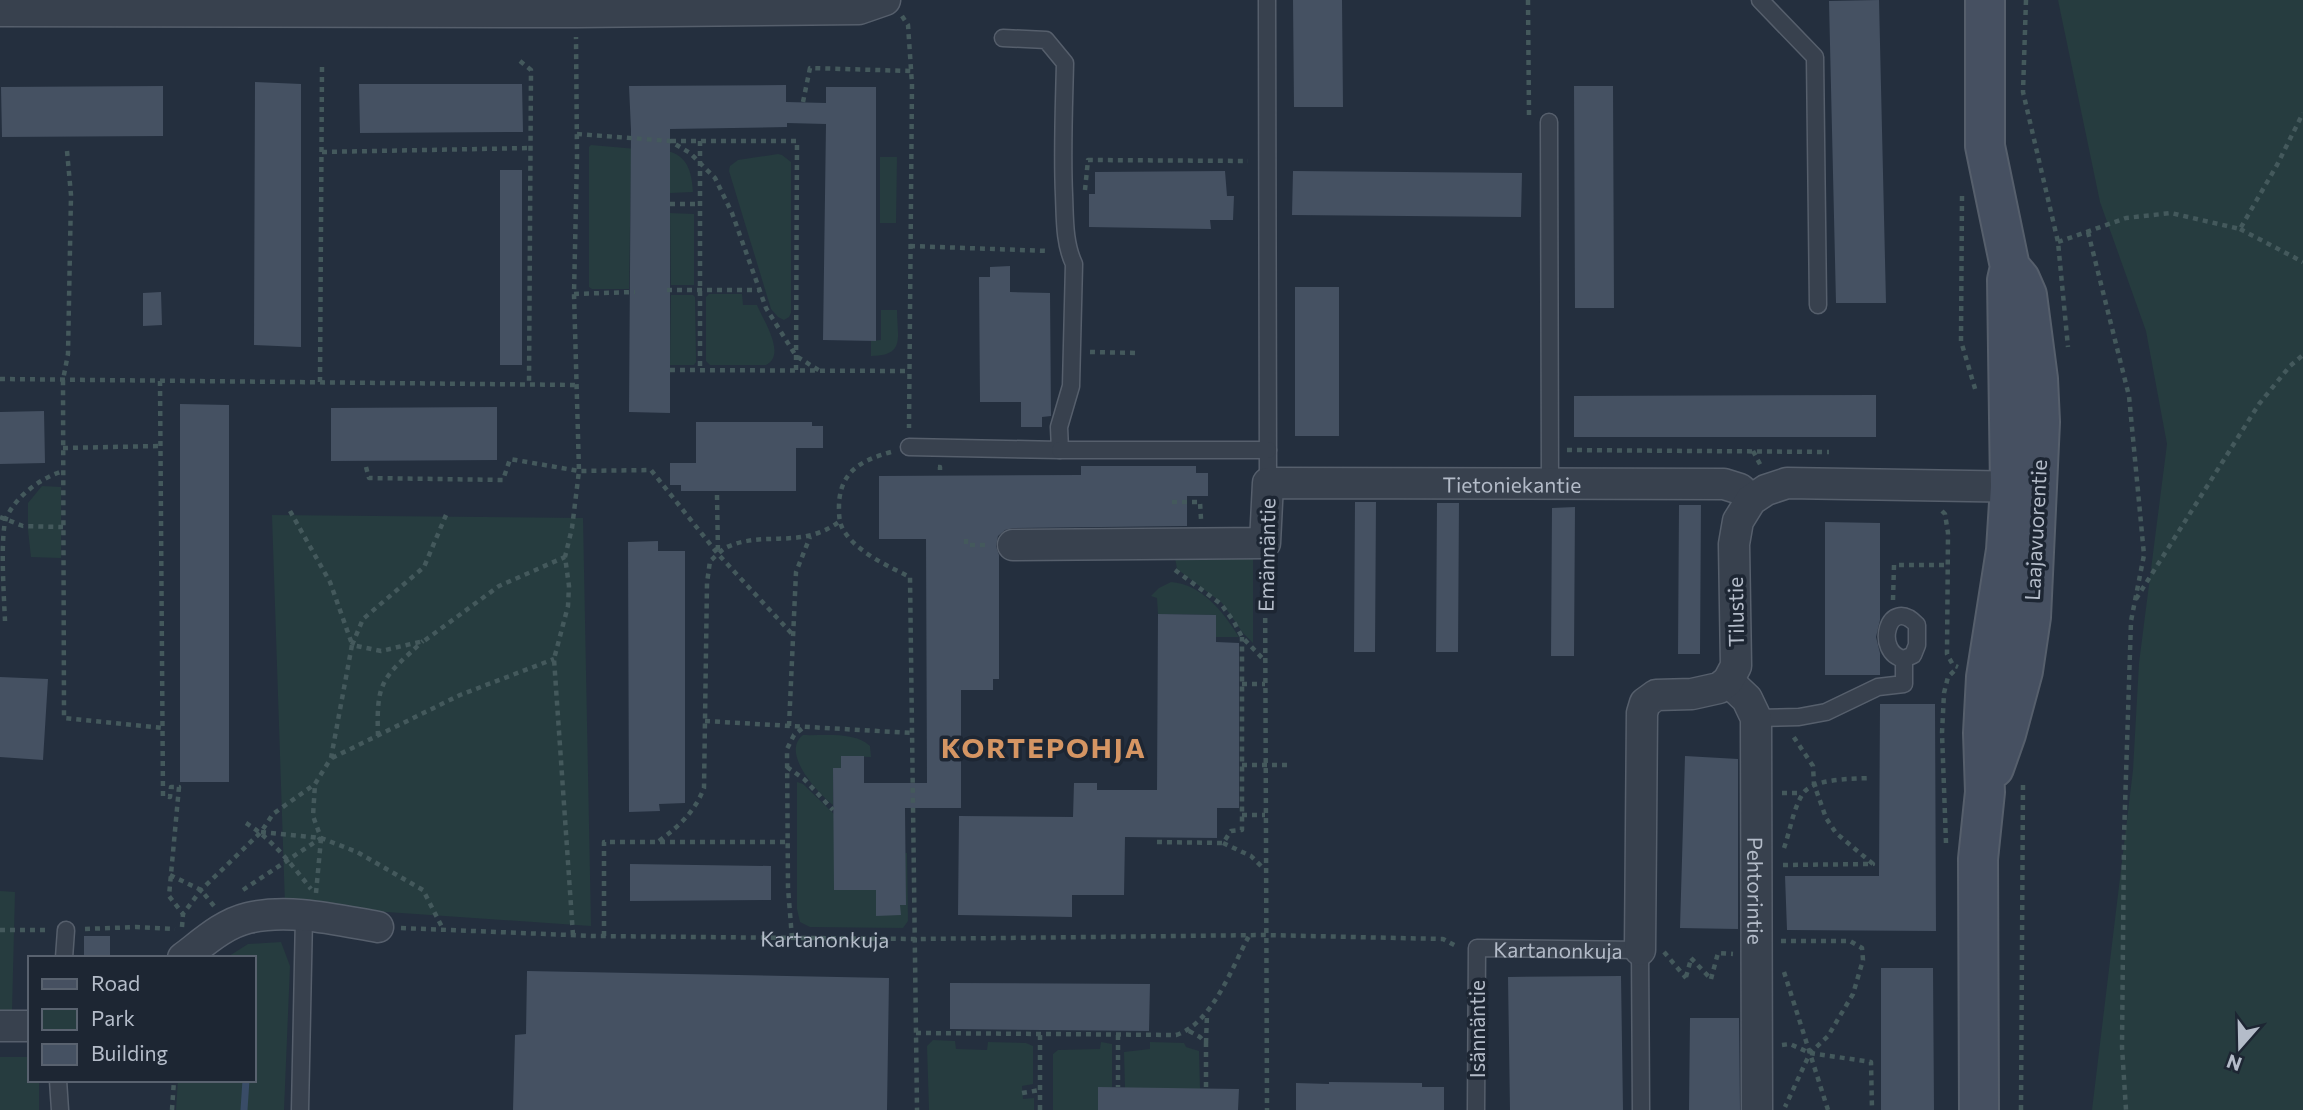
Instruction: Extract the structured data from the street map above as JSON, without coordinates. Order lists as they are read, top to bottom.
{
  "streets": {
    "main road": ["Laajavuorentie"],
    "street": [
      "Tietoniekantie",
      "Emännäntie",
      "Tilustie",
      "Pehtorintie"
    ],
    "lane": ["Kartanonkuja", "Isännäntie"]
  },
  "crossings": [
    ["Tietoniekantie", "Emännäntie"],
    ["Tietoniekantie", "Tilustie"],
    ["Emännäntie", "Kartanonkuja"],
    ["Kartanonkuja", "Isännäntie"]
  ],
  "districts": ["KORTEPOHJA"],
  "legend": ["Road", "Park", "Building"],
  "north": "bottom"
}
